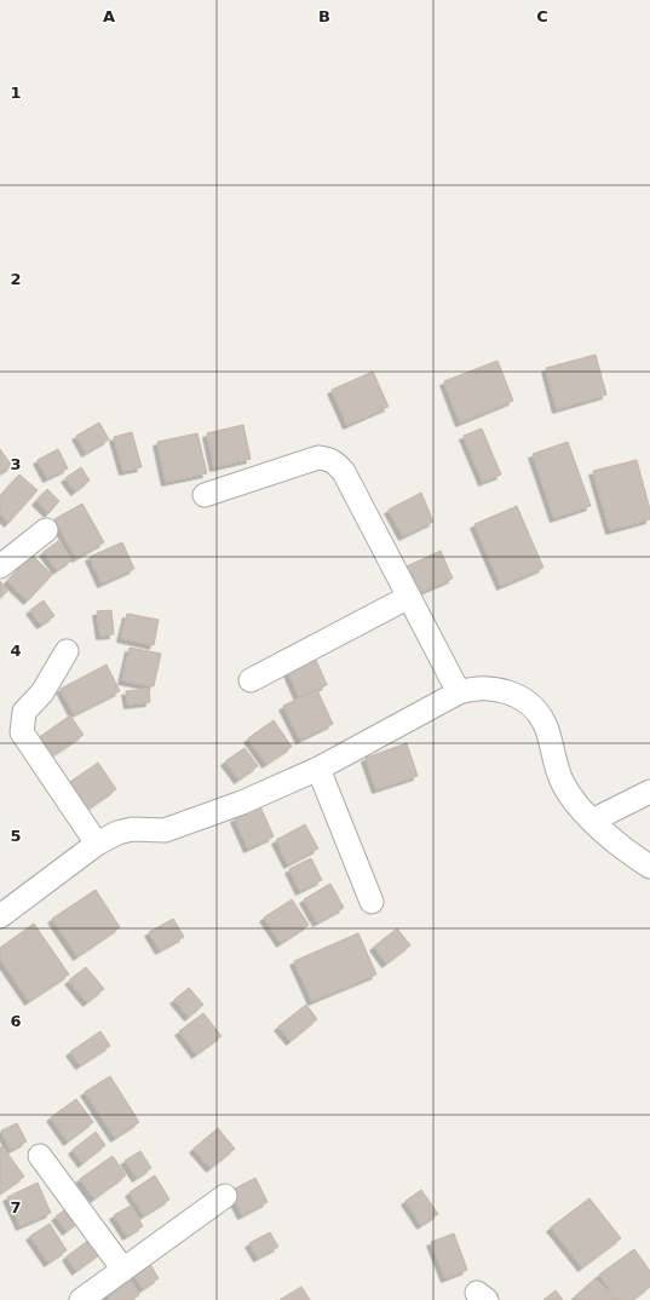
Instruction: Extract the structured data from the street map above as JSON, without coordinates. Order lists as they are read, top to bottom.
{
  "grid": {
    "columns": ["A", "B", "C"],
    "rows": [
      "1",
      "2",
      "3",
      "4",
      "5",
      "6",
      "7"
    ]
  }
}
